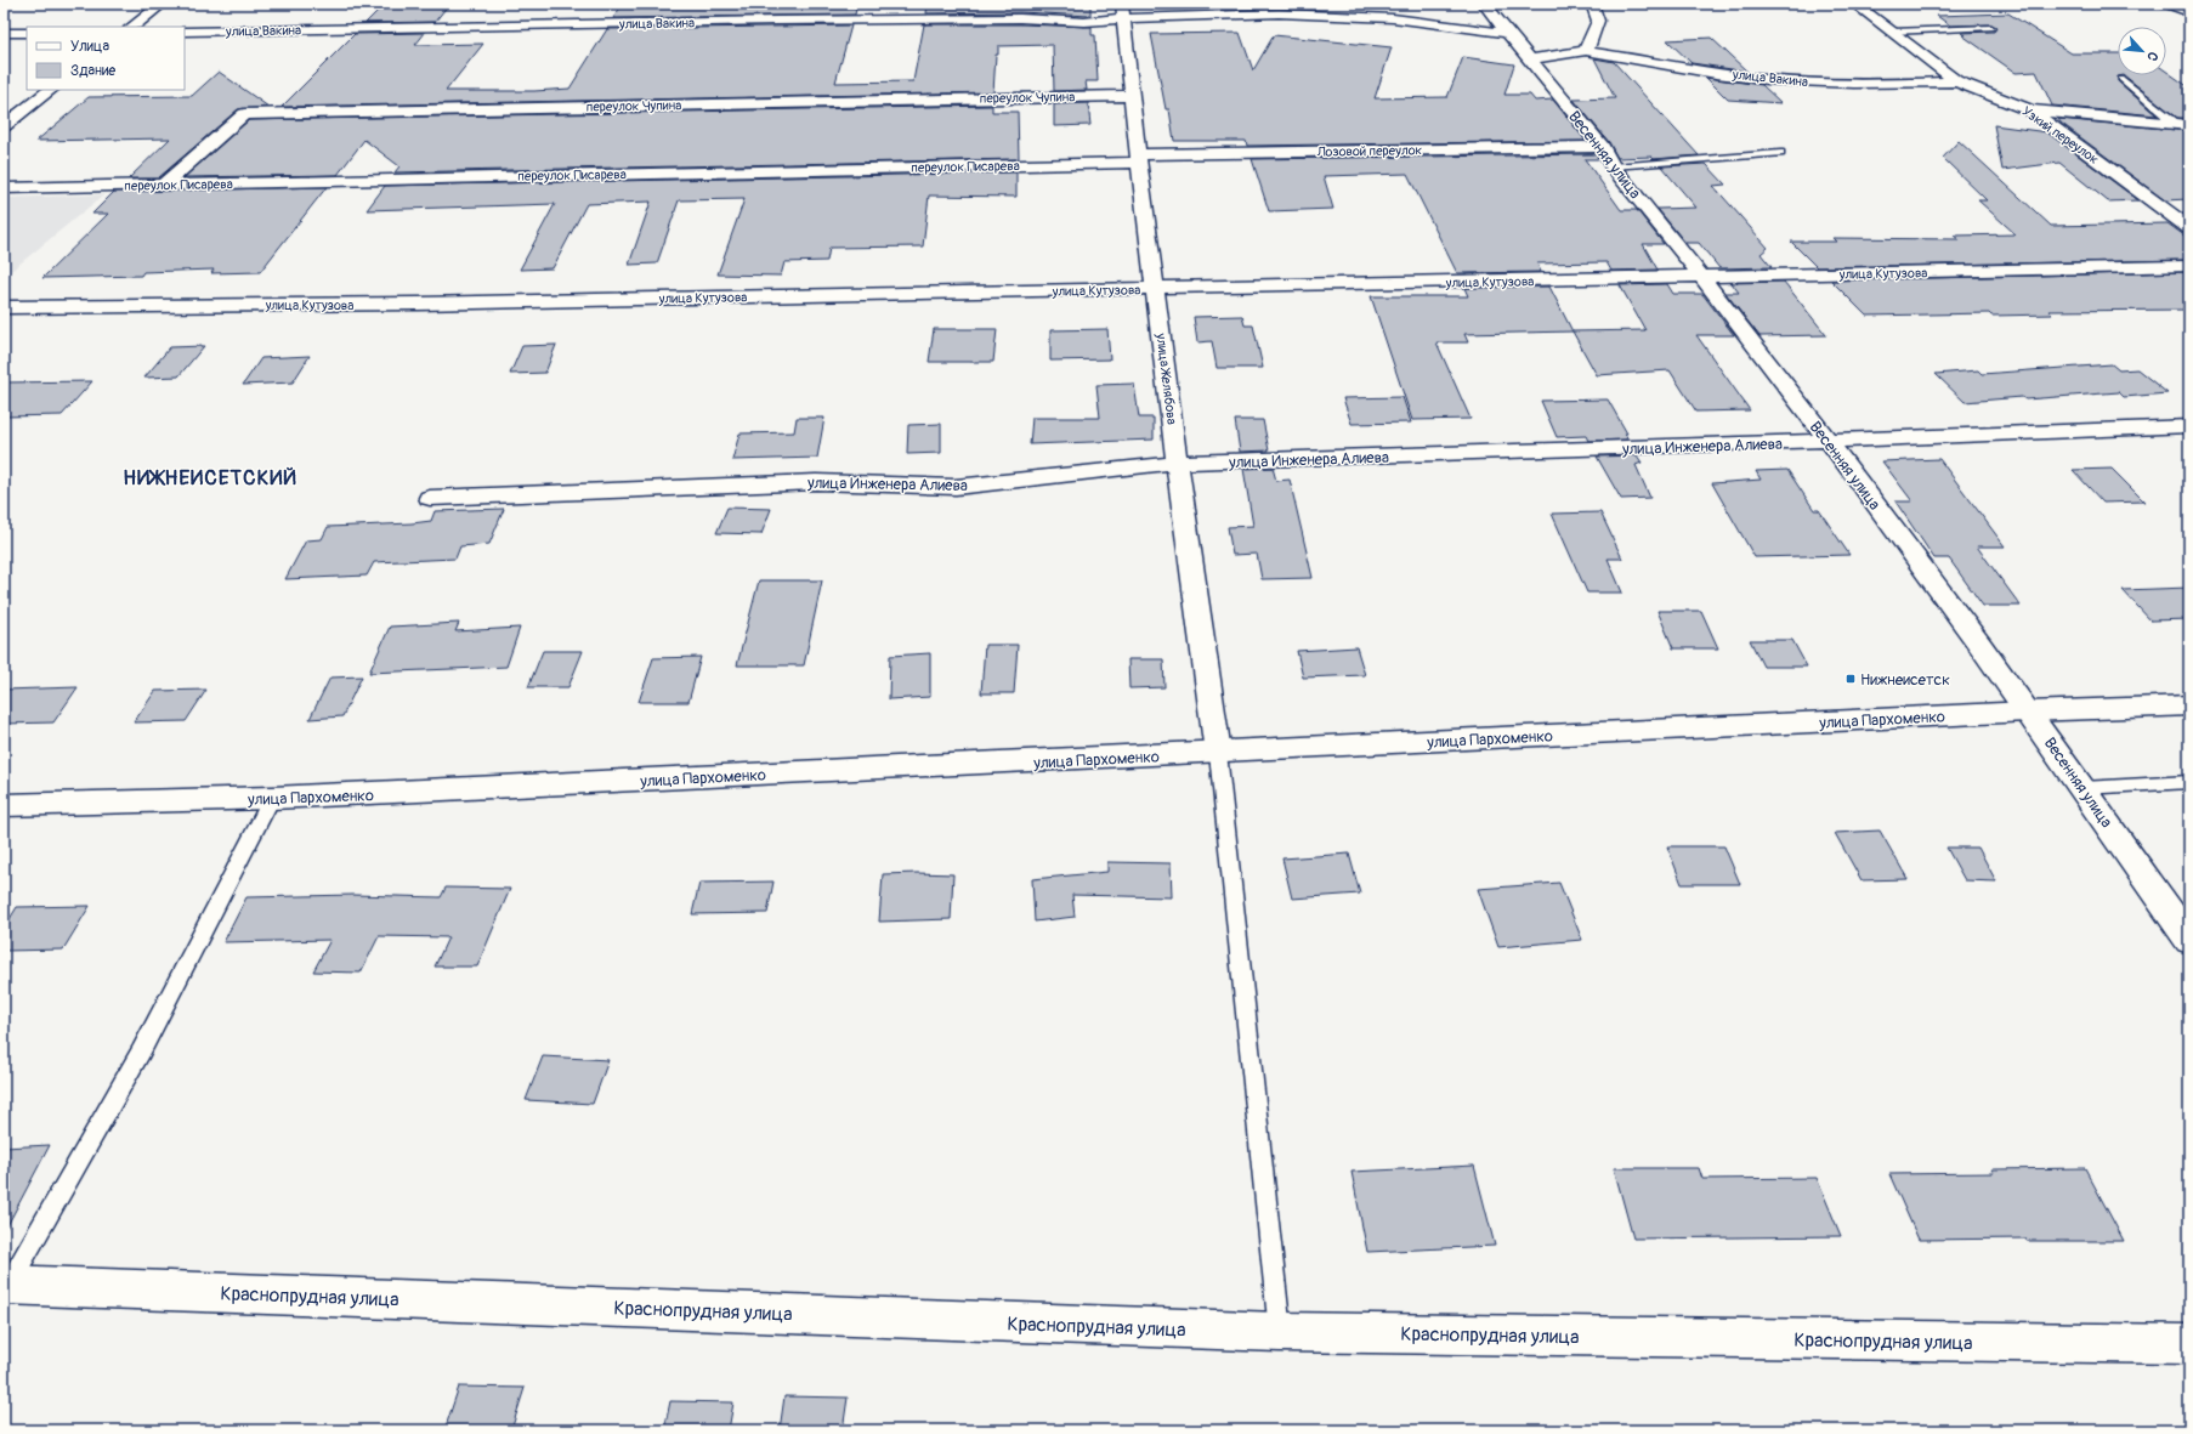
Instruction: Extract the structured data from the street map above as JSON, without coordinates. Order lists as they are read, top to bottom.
{
  "streets": {
    "street": [
      "улица Вакина",
      "переулок Чупина",
      "Узкий переулок",
      "Лозовой переулок",
      "Весенняя улица",
      "переулок Писарева",
      "улица Кутузова",
      "улица Желябова",
      "улица Инженера Алиева",
      "улица Пархоменко",
      "Краснопрудная улица"
    ]
  },
  "crossings": [
    ["улица Вакина", "Узкий переулок"],
    ["улица Вакина", "Весенняя улица"],
    ["улица Вакина", "улица Желябова"],
    ["переулок Чупина", "переулок Писарева"],
    ["переулок Чупина", "улица Желябова"],
    ["Лозовой переулок", "Весенняя улица"],
    ["Лозовой переулок", "переулок Писарева"],
    ["Лозовой переулок", "улица Желябова"],
    ["Весенняя улица", "улица Кутузова"],
    ["Весенняя улица", "улица Инженера Алиева"],
    ["Весенняя улица", "улица Пархоменко"],
    ["переулок Писарева", "улица Желябова"],
    ["улица Кутузова", "улица Желябова"],
    ["улица Желябова", "улица Инженера Алиева"],
    ["улица Желябова", "улица Пархоменко"]
  ],
  "districts": ["НИЖНЕИСЕТСКИЙ"],
  "places": {
    "transit": ["Нижнеисетск"]
  },
  "legend": ["Улица", "Здание"],
  "north": "bottom right"
}
